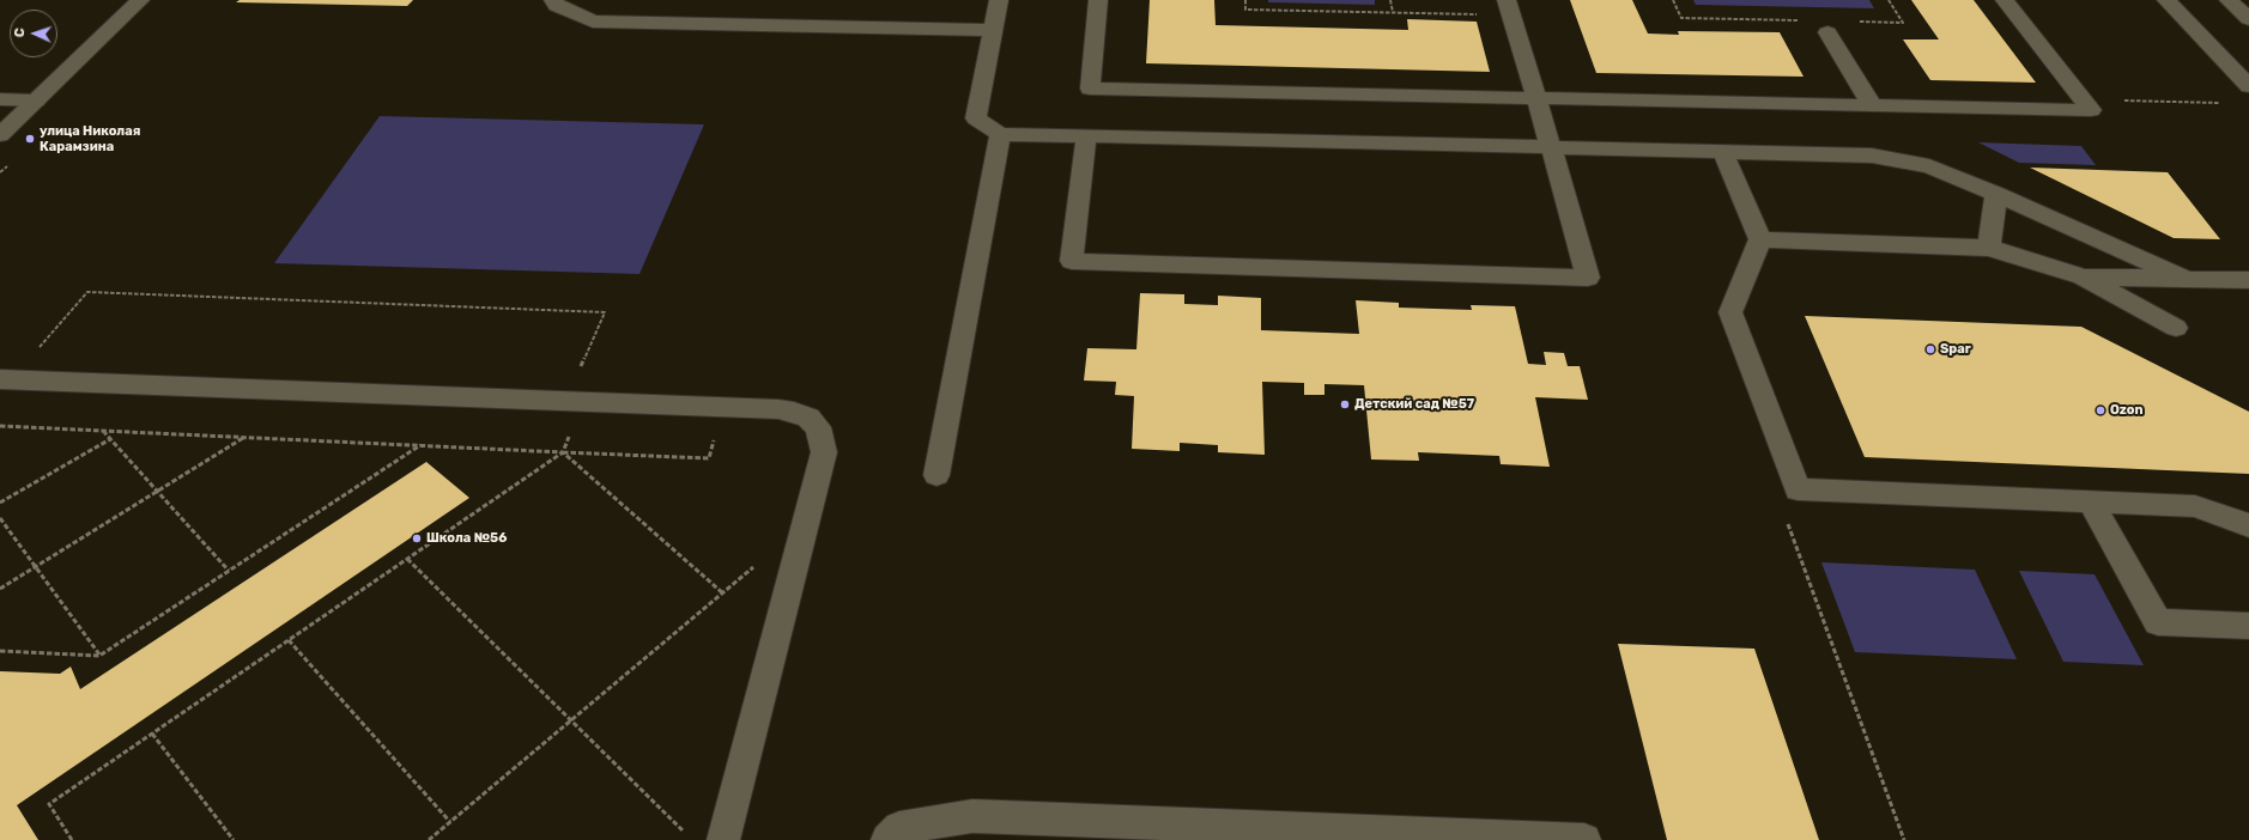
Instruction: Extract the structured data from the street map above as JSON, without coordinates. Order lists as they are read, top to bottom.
{
  "places": [
    "улица Николая Карамзина",
    "Spar",
    "Детский сад №57",
    "Ozon",
    "Школа №56"
  ],
  "north": "left"
}
